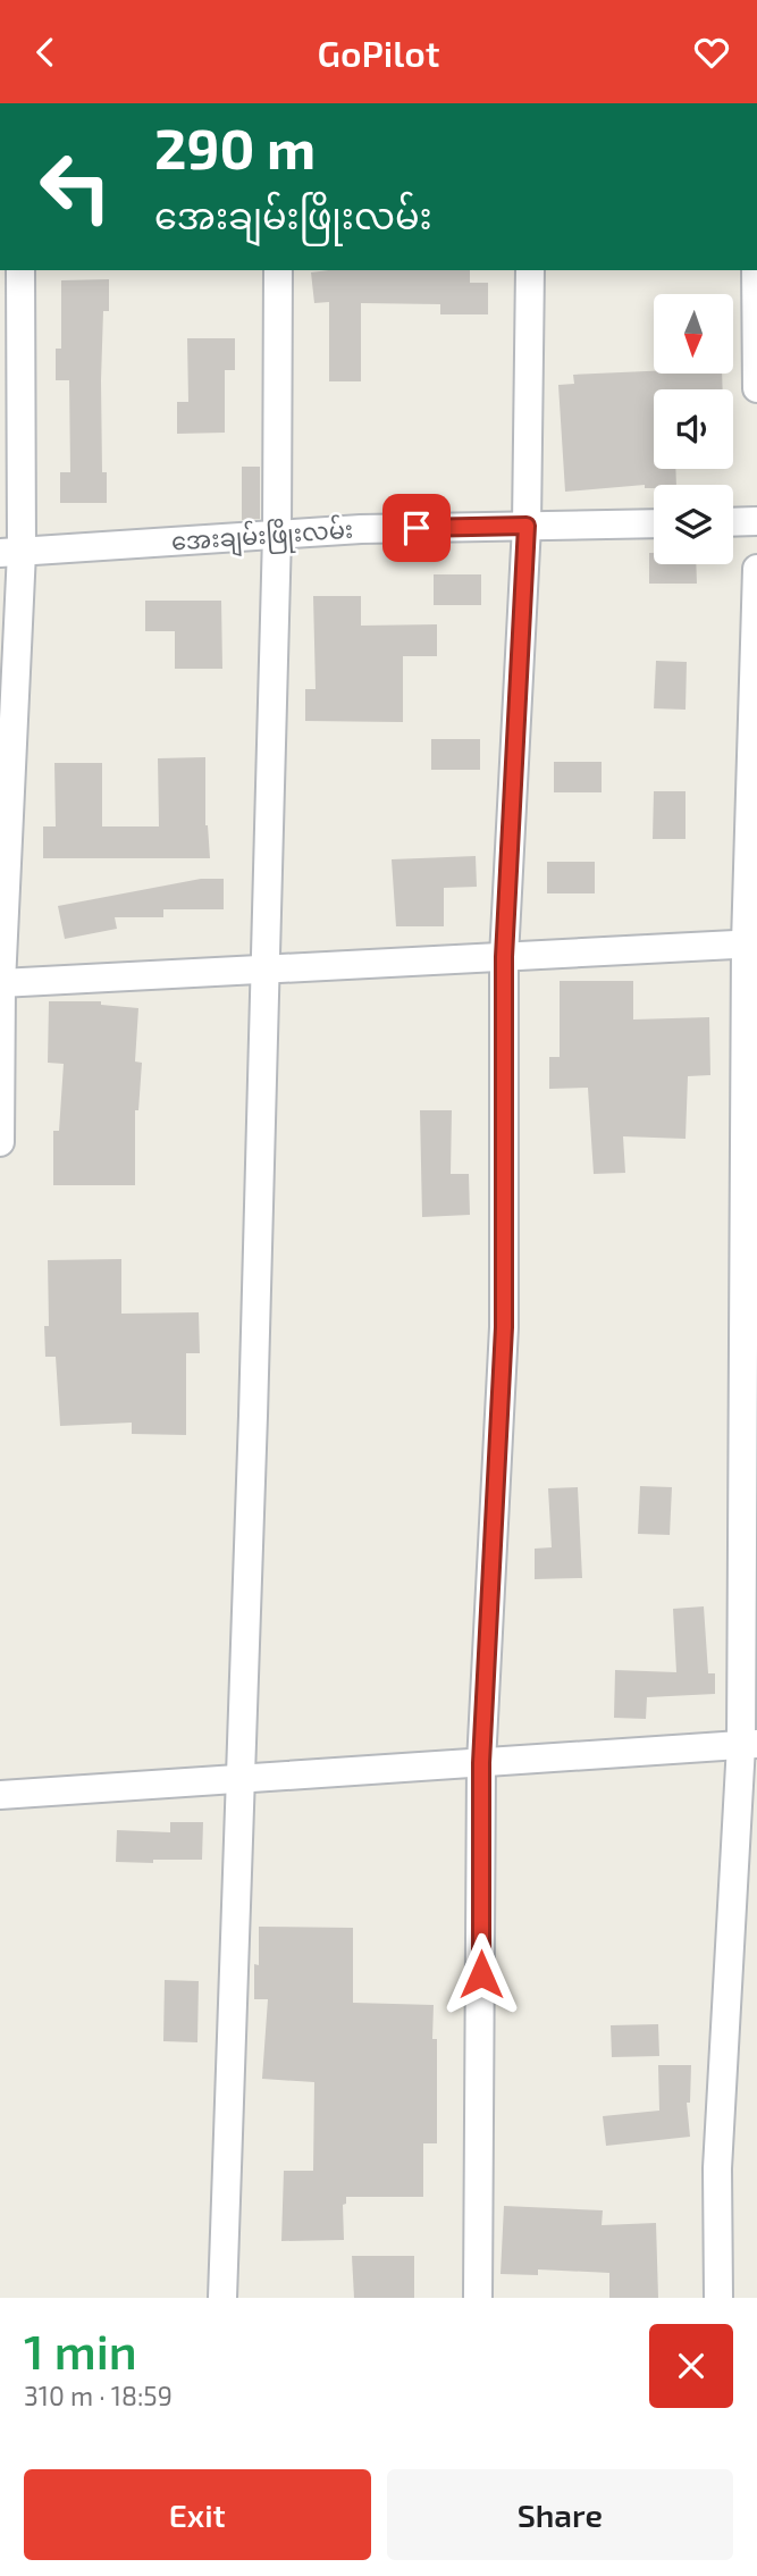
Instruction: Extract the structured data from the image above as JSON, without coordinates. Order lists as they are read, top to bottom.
{
  "streets": {
    "street": ["အေးချမ်းဖြိုးလမ်း"]
  },
  "north": "bottom",
  "page": {
    "header": "GoPilot",
    "turn": ["290 m", "အေးချမ်းဖြိုးလမ်း"],
    "heading": ["1 min", "310 m · 18:59"],
    "buttons": ["Exit", "Share"]
  }
}
